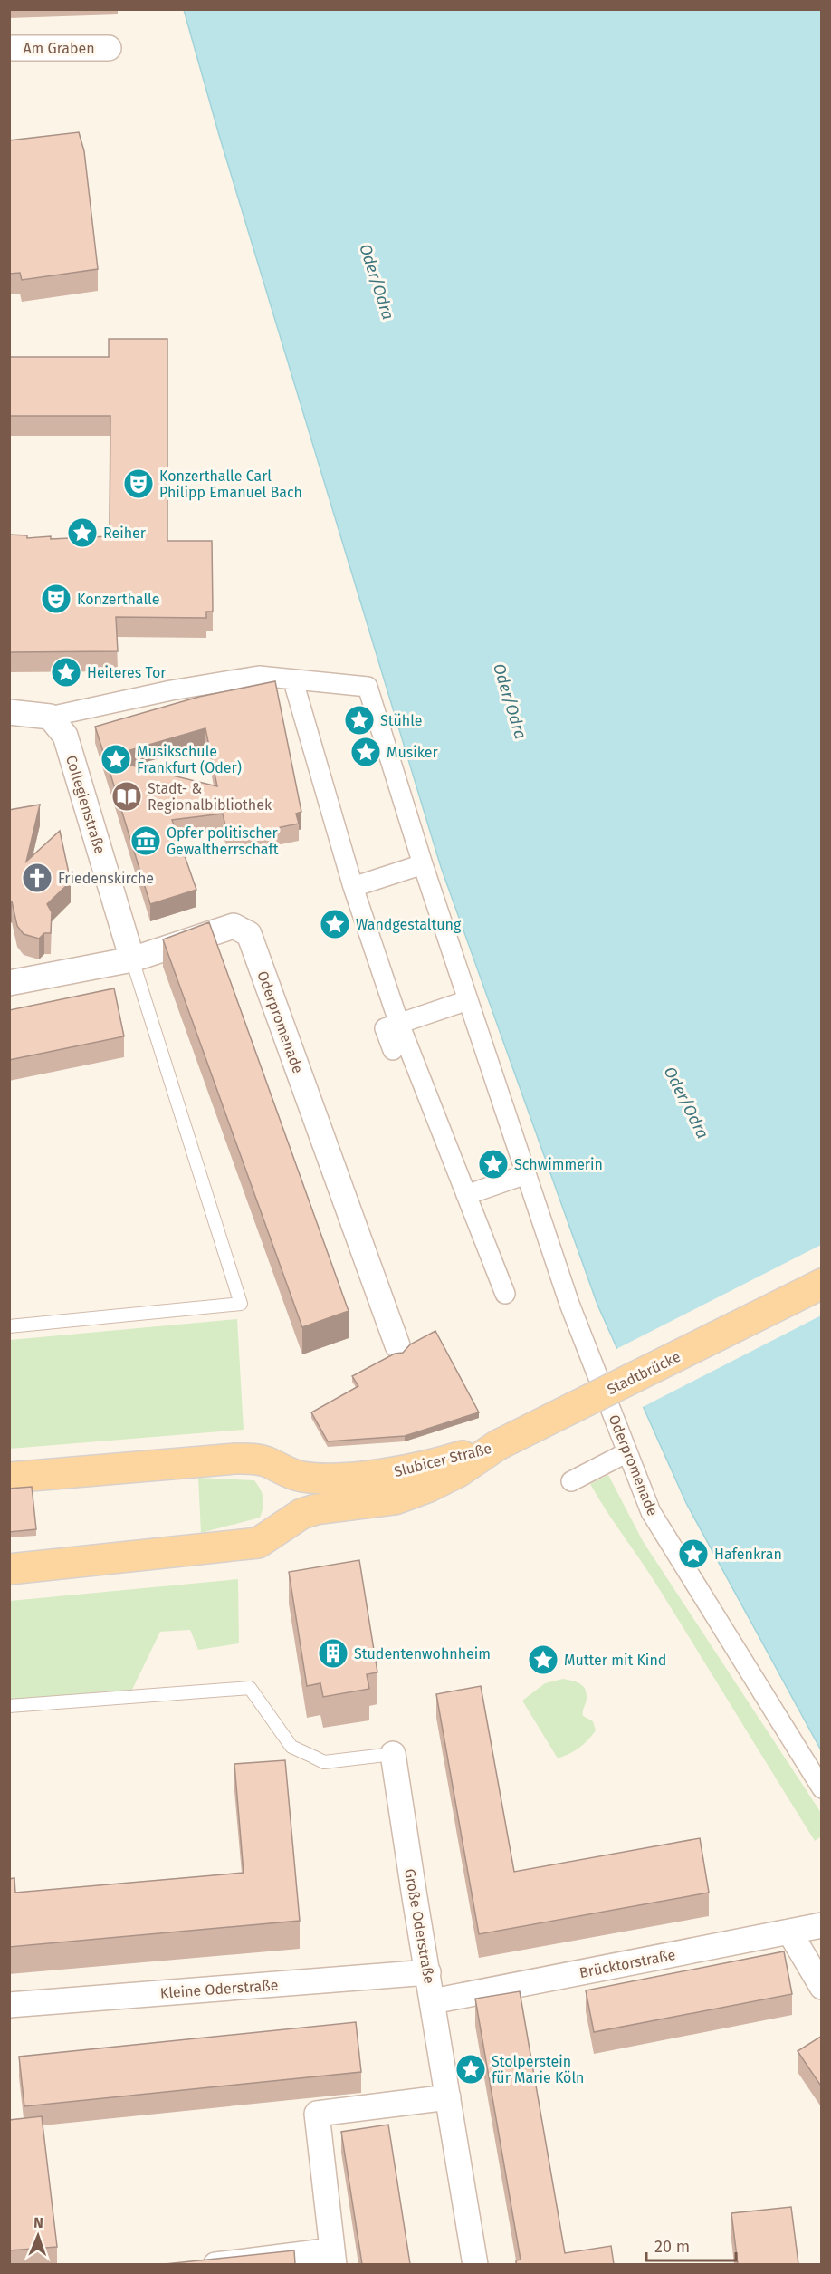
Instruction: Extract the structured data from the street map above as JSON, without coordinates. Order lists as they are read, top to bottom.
{
  "streets": {
    "main road": ["Stadtbrücke", "Slubicer Straße"],
    "street": [
      "Am Graben",
      "Collegienstraße",
      "Oderpromenade",
      "Große Oderstraße",
      "Brücktorstraße",
      "Kleine Oderstraße"
    ]
  },
  "crossings": [
    ["Collegienstraße", "Oderpromenade"],
    ["Stadtbrücke", "Slubicer Straße"],
    ["Große Oderstraße", "Brücktorstraße"],
    ["Große Oderstraße", "Kleine Oderstraße"]
  ],
  "water": ["Oder/Odra"],
  "places": {
    "theatre": ["Konzerthalle Carl Philipp Emanuel Bach", "Konzerthalle"],
    "place": [
      "Reiher",
      "Heiteres Tor",
      "Stühle",
      "Musiker",
      "Musikschule Frankfurt (Oder)",
      "Wandgestaltung",
      "Schwimmerin",
      "Hafenkran",
      "Mutter mit Kind",
      "Stolperstein für Marie Köln"
    ],
    "library": ["Stadt- & Regionalbibliothek"],
    "museum": ["Opfer politischer Gewaltherrschaft"],
    "church": ["Friedenskirche"],
    "building": ["Studentenwohnheim"]
  },
  "scale_bar": "20 m",
  "north": "top"
}
